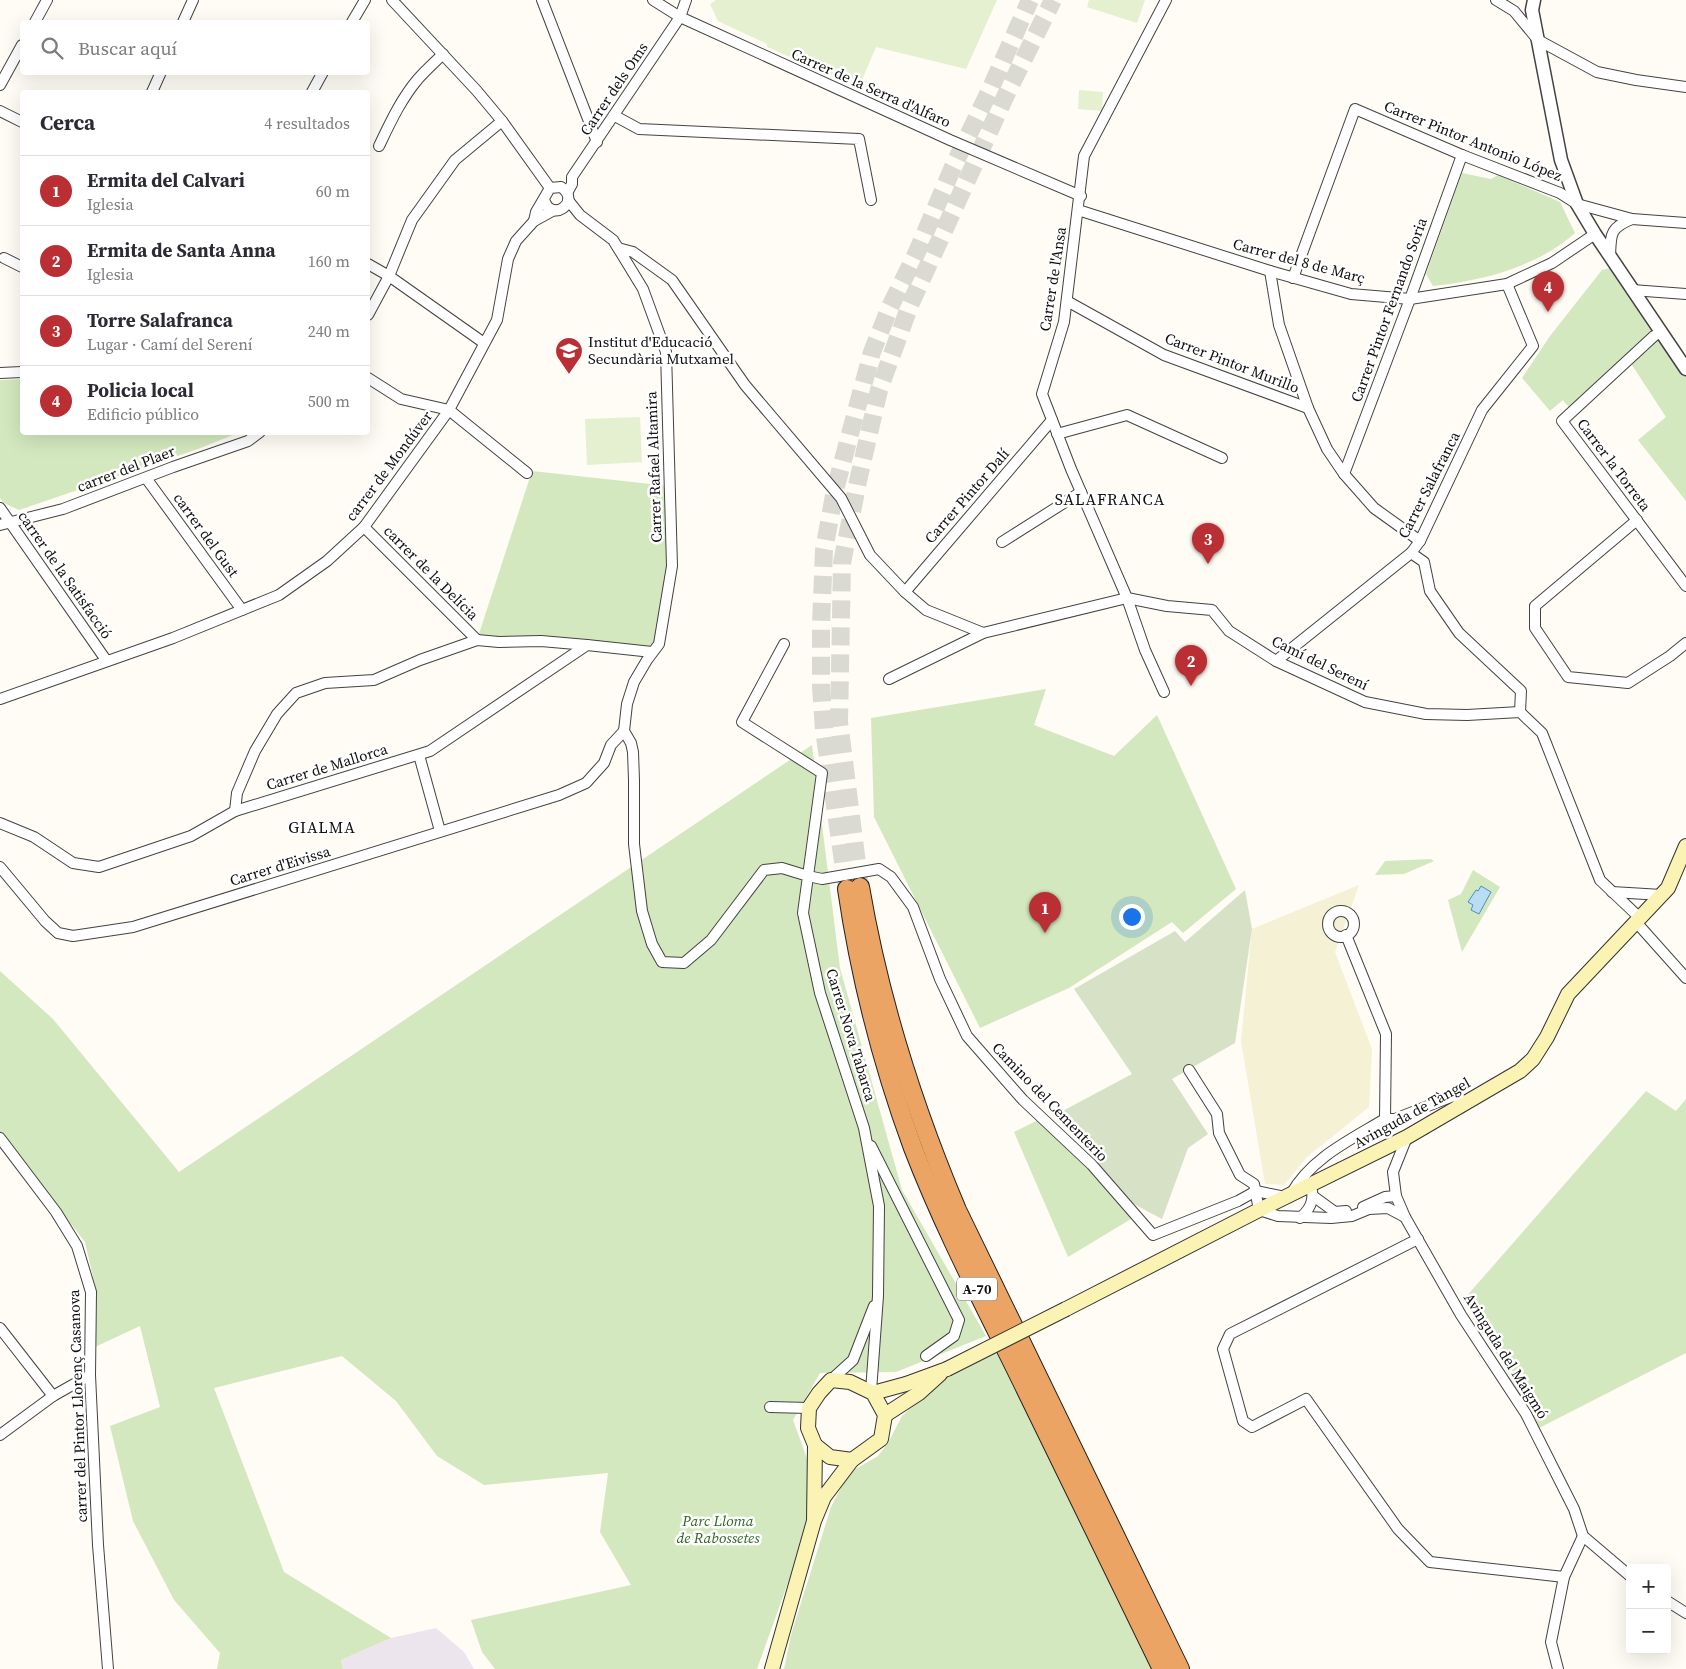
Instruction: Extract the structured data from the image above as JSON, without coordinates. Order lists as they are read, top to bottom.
{
  "streets": {
    "highway": ["A-70"],
    "main road": ["Avinguda de Tàngel"],
    "street": [
      "Carrer de la Serra d'Alfaro",
      "Carrer dels Oms",
      "Carrer Pintor Antonio López",
      "Carrer del 8 de Març",
      "Carrer de l'Ansa",
      "Carrer Pintor Fernando Soria",
      "Carrer Pintor Murillo",
      "Carrer la Torreta",
      "carrer de Mondúver",
      "Carrer Rafael Altamira",
      "carrer del Plaer",
      "Carrer Salafranca",
      "Carrer Pintor Dalí",
      "carrer del Gust",
      "carrer de la Delícia",
      "carrer de la Satisfacció",
      "Camí del Serení",
      "Carrer de Mallorca",
      "Carrer d'Eivissa",
      "Carrer Nova Tabarca",
      "Camino del Cementerio",
      "Avinguda del Maigmó",
      "carrer del Pintor Llorenç Casanova"
    ]
  },
  "crossings": [
    ["Carrer de la Serra d'Alfaro", "Carrer dels Oms"],
    ["Carrer de la Serra d'Alfaro", "Carrer de l'Ansa"],
    ["Carrer dels Oms", "carrer de Mondúver"],
    ["Carrer dels Oms", "Carrer Rafael Altamira"],
    ["Carrer Pintor Antonio López", "Carrer del 8 de Març"],
    ["Carrer Pintor Antonio López", "Carrer Pintor Fernando Soria"],
    ["Carrer del 8 de Març", "Carrer de l'Ansa"],
    ["Carrer del 8 de Març", "Carrer Pintor Fernando Soria"],
    ["Carrer del 8 de Març", "Carrer Salafranca"],
    ["Carrer de l'Ansa", "Carrer Pintor Murillo"],
    ["Carrer de l'Ansa", "Carrer Pintor Dalí"],
    ["Carrer de l'Ansa", "Camí del Serení"],
    ["carrer de Mondúver", "Carrer Rafael Altamira"],
    ["carrer de Mondúver", "carrer del Gust"],
    ["carrer de Mondúver", "carrer de la Delícia"],
    ["carrer de Mondúver", "carrer de la Satisfacció"],
    ["carrer del Plaer", "carrer del Gust"],
    ["carrer del Plaer", "carrer de la Satisfacció"],
    ["Carrer Salafranca", "Camí del Serení"],
    ["Carrer Nova Tabarca", "Camino del Cementerio"],
    ["Avinguda de Tàngel", "Avinguda del Maigmó"]
  ],
  "districts": ["SALAFRANCA", "GIALMA"],
  "parks": ["Parc Lloma de Rabossetes"],
  "places": {
    "school or university": ["Institut d'Educació Secundària Mutxamel"]
  },
  "page": {
    "search": "Buscar aquí",
    "heading": ["Cerca", "4 resultados"],
    "list": [
      {
        "mark": "1",
        "name": "Ermita del Calvari",
        "note": "Iglesia",
        "value": "60 m"
      },
      {
        "mark": "2",
        "name": "Ermita de Santa Anna",
        "note": "Iglesia",
        "value": "160 m"
      },
      {
        "mark": "3",
        "name": "Torre Salafranca",
        "note": "Lugar · Camí del Serení",
        "value": "240 m"
      },
      {
        "mark": "4",
        "name": "Policia local",
        "note": "Edificio público",
        "value": "500 m"
      }
    ],
    "pins": [
      "4",
      "3",
      "2",
      "1"
    ],
    "map_buttons": ["+", "−"]
  }
}
